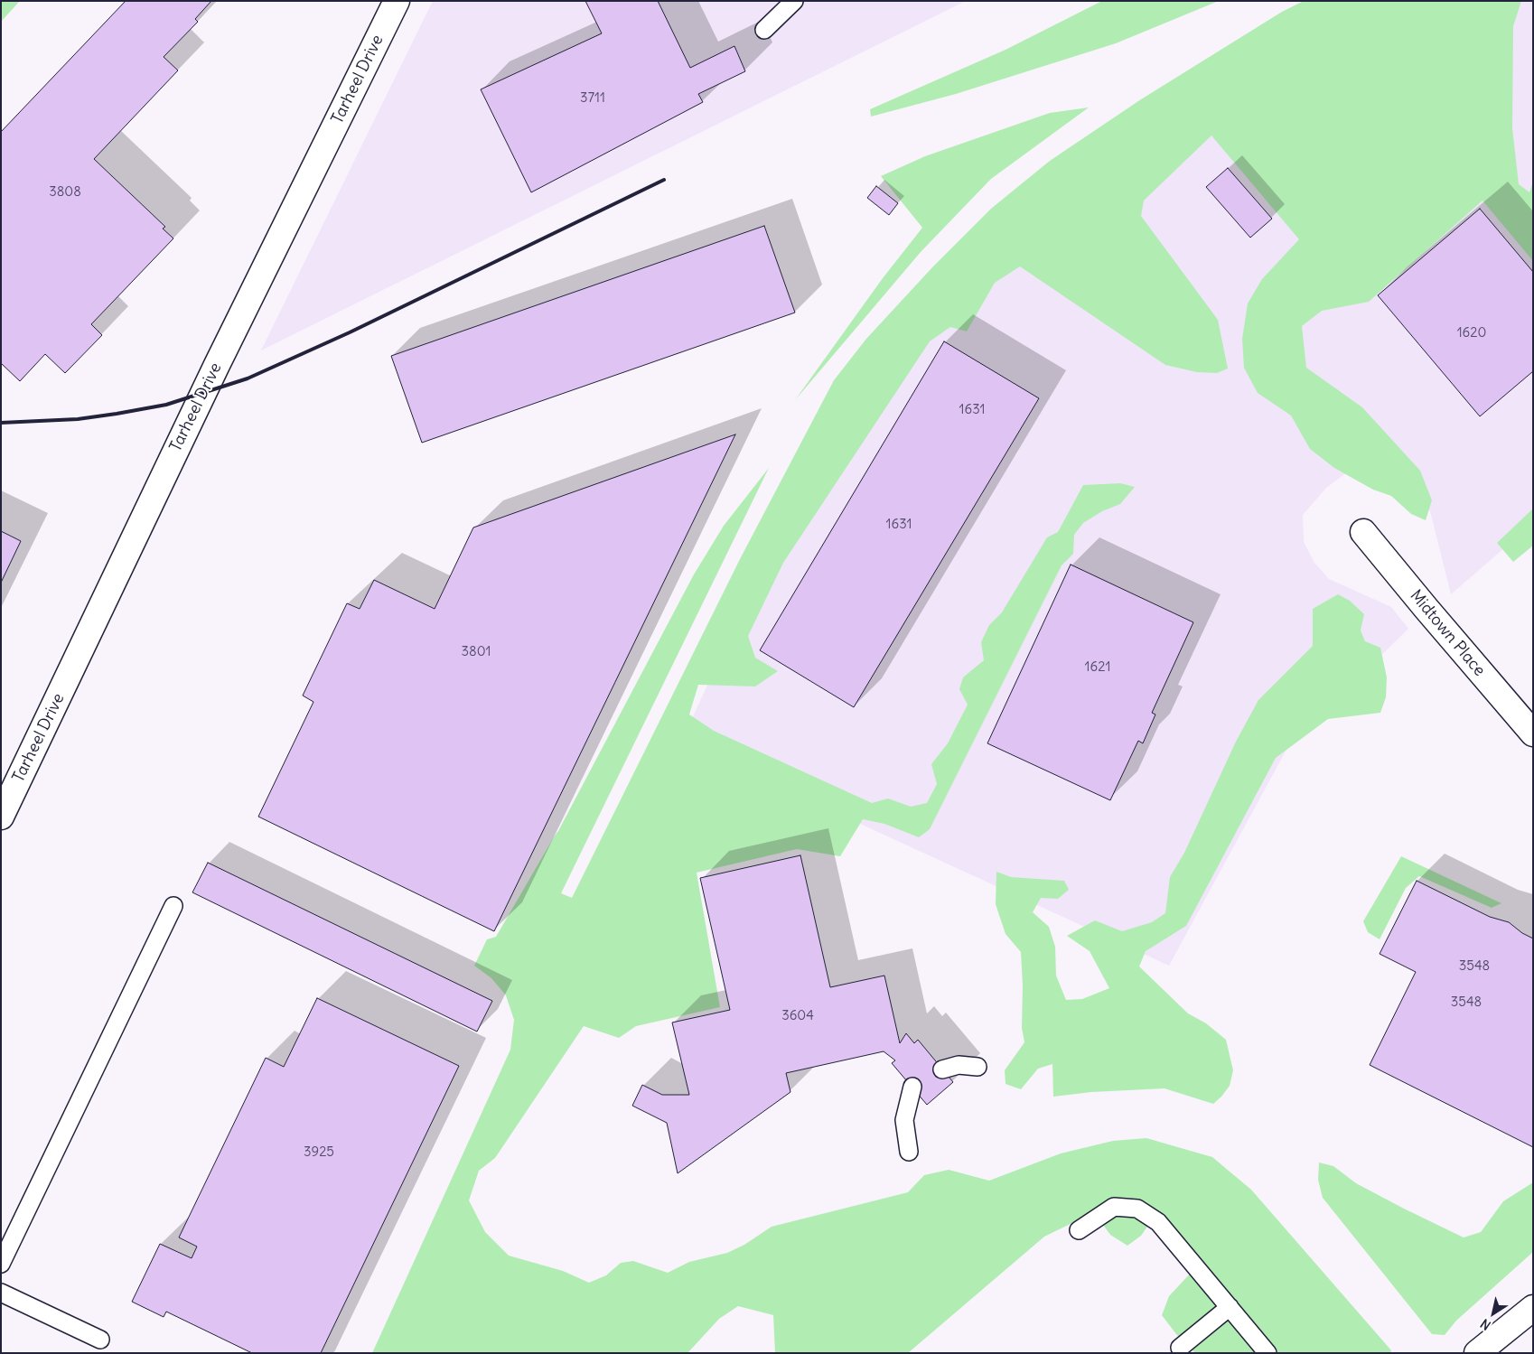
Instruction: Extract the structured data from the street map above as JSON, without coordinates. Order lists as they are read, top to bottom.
{
  "streets": {
    "street": ["Tarheel Drive", "Midtown Place"]
  },
  "house_numbers": [
    "3711",
    "3808",
    "1620",
    "1631",
    "1631",
    "3801",
    "1621",
    "3548",
    "3548",
    "3604",
    "3925"
  ],
  "north": "bottom left"
}
